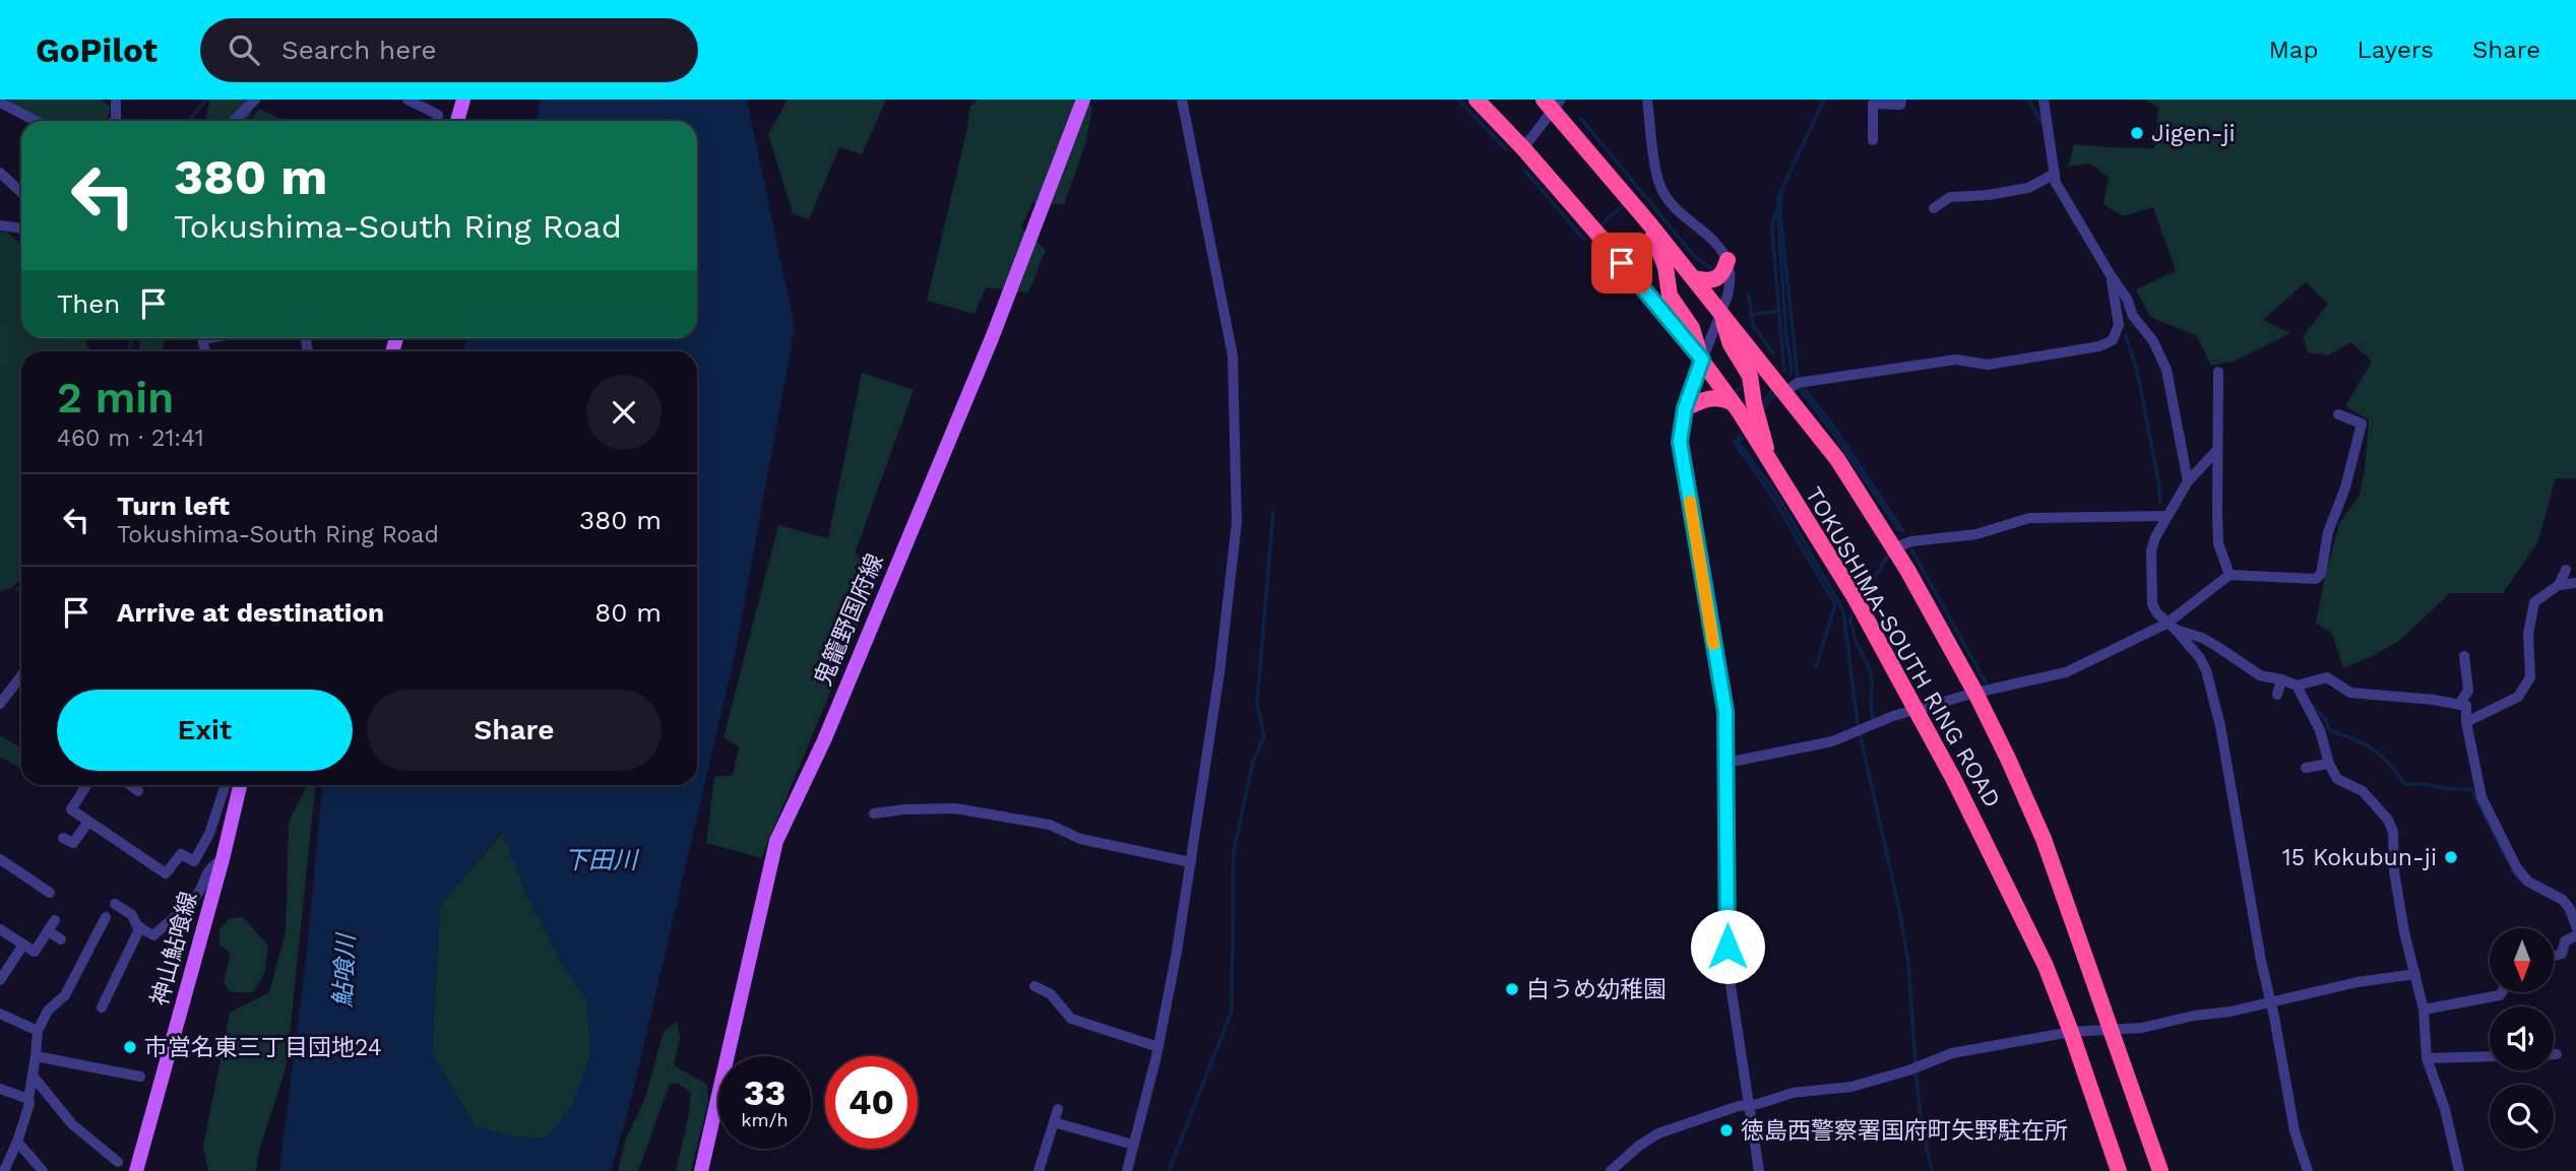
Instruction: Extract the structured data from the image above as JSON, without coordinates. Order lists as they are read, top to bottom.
{
  "streets": {
    "highway": ["TOKUSHIMA-SOUTH RING ROAD"],
    "main road": ["鬼籠野国府線", "神山鮎喰線"]
  },
  "water": ["下田川", "鮎喰川"],
  "places": [
    "Jigen-ji",
    "15 Kokubun-ji",
    "白うめ幼稚園",
    "市営名東三丁目団地24",
    "徳島西警察署国府町矢野駐在所"
  ],
  "north": "bottom",
  "page": {
    "header": "GoPilot",
    "search": "Search here",
    "nav": ["Map", "Layers", "Share"],
    "turn": ["380 m", "Tokushima-South Ring Road"],
    "then": "Then",
    "heading": ["2 min", "460 m · 21:41"],
    "list": [
      {
        "name": "Turn left",
        "note": "Tokushima-South Ring Road",
        "value": "380 m"
      },
      {
        "name": "Arrive at destination",
        "value": "80 m"
      }
    ],
    "buttons": ["Exit", "Share"],
    "speed": "33 km/h",
    "limit": "40"
  }
}
